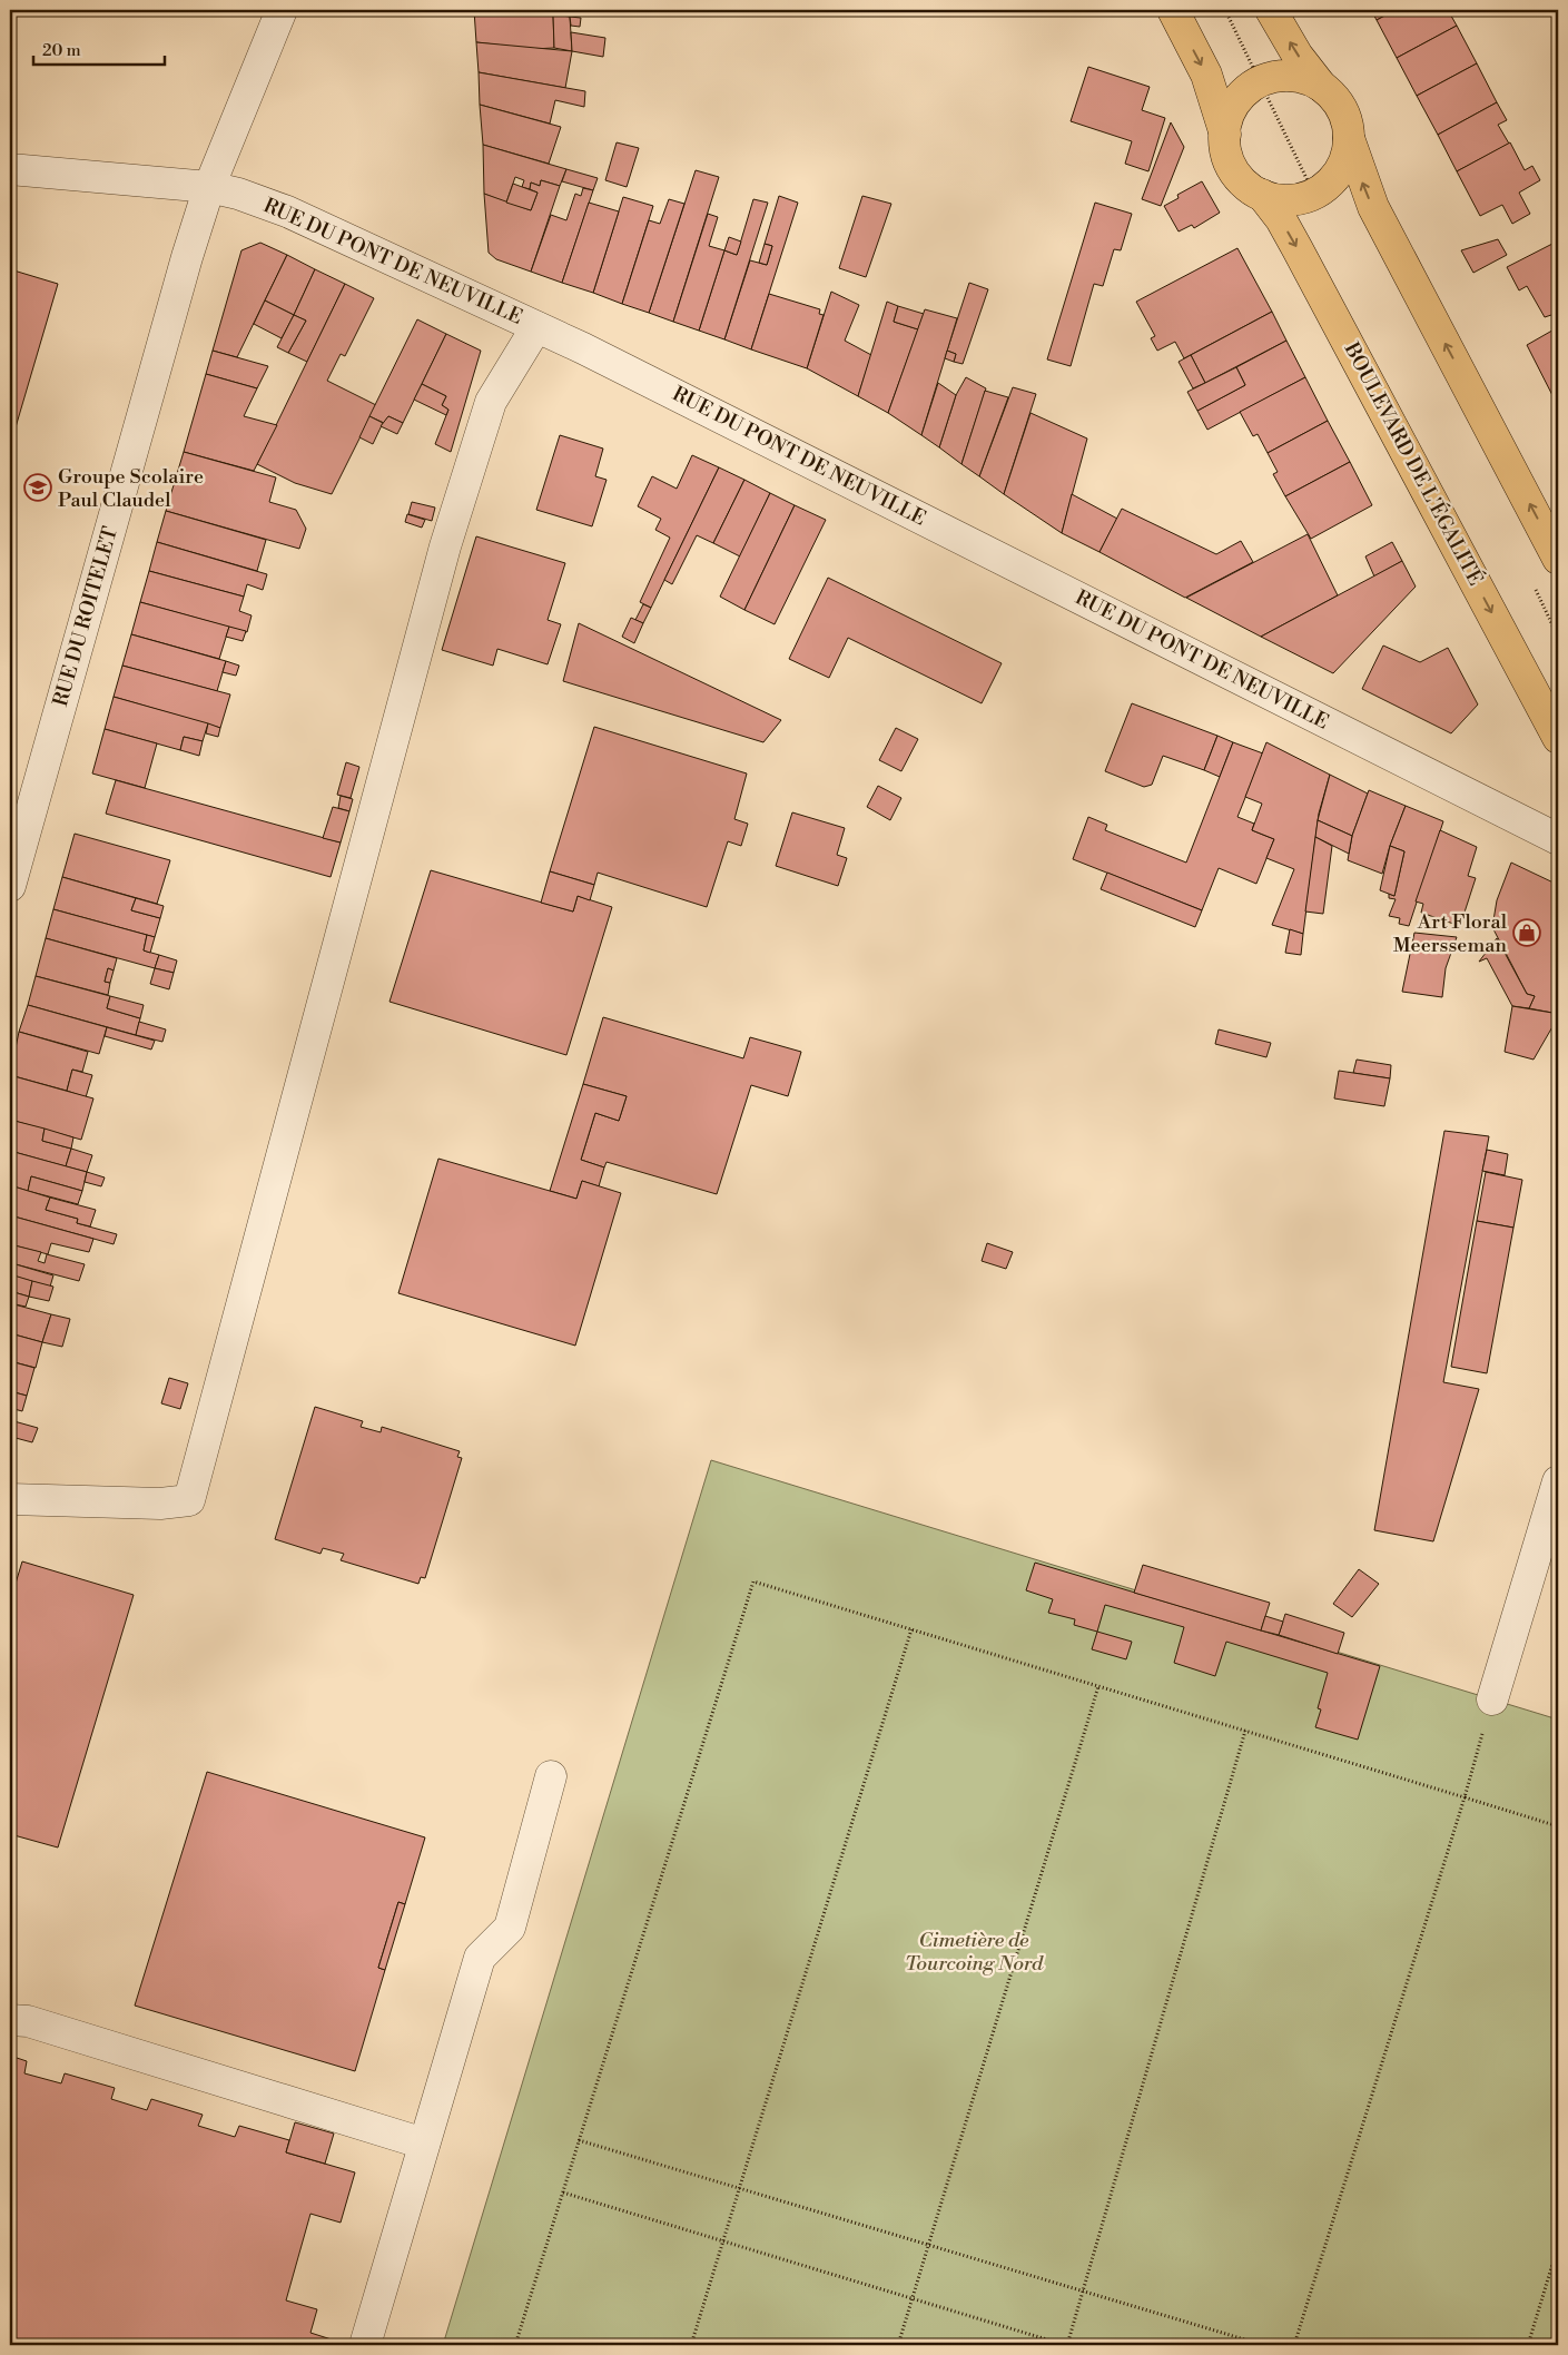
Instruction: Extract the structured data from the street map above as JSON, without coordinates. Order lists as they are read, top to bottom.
{
  "streets": {
    "main road": ["BOULEVARD DE L'ÉGALITÉ"],
    "street": ["RUE DU PONT DE NEUVILLE", "RUE DU ROITELET"]
  },
  "crossings": [
    ["RUE DU PONT DE NEUVILLE", "RUE DU ROITELET"]
  ],
  "parks": ["Cimetière de Tourcoing Nord"],
  "places": {
    "school or university": ["Groupe Scolaire Paul Claudel"],
    "shop": ["Art Floral Meersseman"]
  },
  "scale_bar": "20 m"
}
